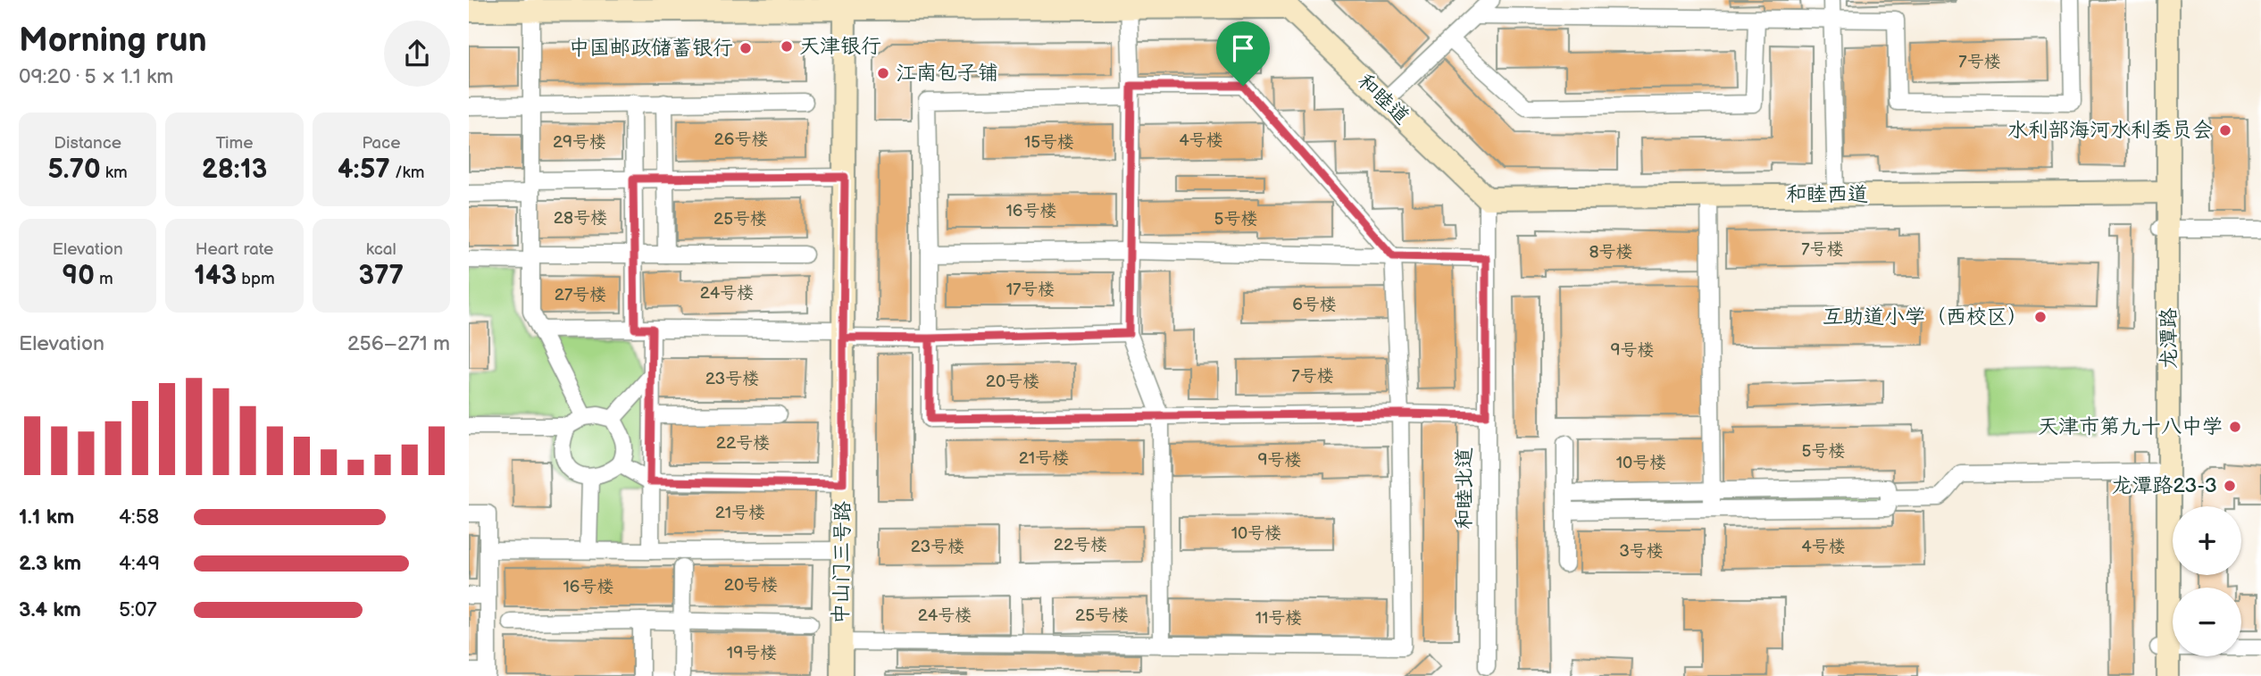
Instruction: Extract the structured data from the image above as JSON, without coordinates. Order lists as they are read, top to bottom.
{
  "streets": {
    "street": [
      "和睦道",
      "和睦西道",
      "龙潭路",
      "和睦北道",
      "中山门三号路"
    ]
  },
  "crossings": [
    ["和睦道", "和睦西道"],
    ["和睦道", "和睦北道"],
    ["和睦西道", "龙潭路"],
    ["和睦西道", "和睦北道"]
  ],
  "places": [
    "天津银行",
    "中国邮政储蓄银行",
    "江南包子铺",
    "水利部海河水利委员会",
    "互助道小学（西校区）",
    "天津市第九十八中学",
    "龙潭路23-3"
  ],
  "house_numbers": [
    "7号楼",
    "26号楼",
    "4号楼",
    "29号楼",
    "15号楼",
    "16号楼",
    "28号楼",
    "25号楼",
    "5号楼",
    "7号楼",
    "8号楼",
    "17号楼",
    "24号楼",
    "27号楼",
    "6号楼",
    "9号楼",
    "7号楼",
    "23号楼",
    "20号楼",
    "22号楼",
    "5号楼",
    "21号楼",
    "9号楼",
    "10号楼",
    "21号楼",
    "10号楼",
    "22号楼",
    "23号楼",
    "4号楼",
    "3号楼",
    "20号楼",
    "16号楼",
    "24号楼",
    "25号楼",
    "11号楼",
    "19号楼"
  ],
  "page": {
    "heading": ["Morning run", "09:20 · 5 × 1.1 km"],
    "stats": [
      ["Distance", "5.70 km"],
      ["Time", "28:13"],
      ["Pace", "4:57 /km"],
      ["Elevation", "90 m"],
      ["Heart rate", "143 bpm"],
      ["kcal", "377"]
    ],
    "chart": ["Elevation", "256–271 m"],
    "list": [
      {
        "name": "1.1 km",
        "note": "4:58"
      },
      {
        "name": "2.3 km",
        "note": "4:49"
      },
      {
        "name": "3.4 km",
        "note": "5:07"
      }
    ],
    "map_buttons": ["+", "−"]
  }
}
